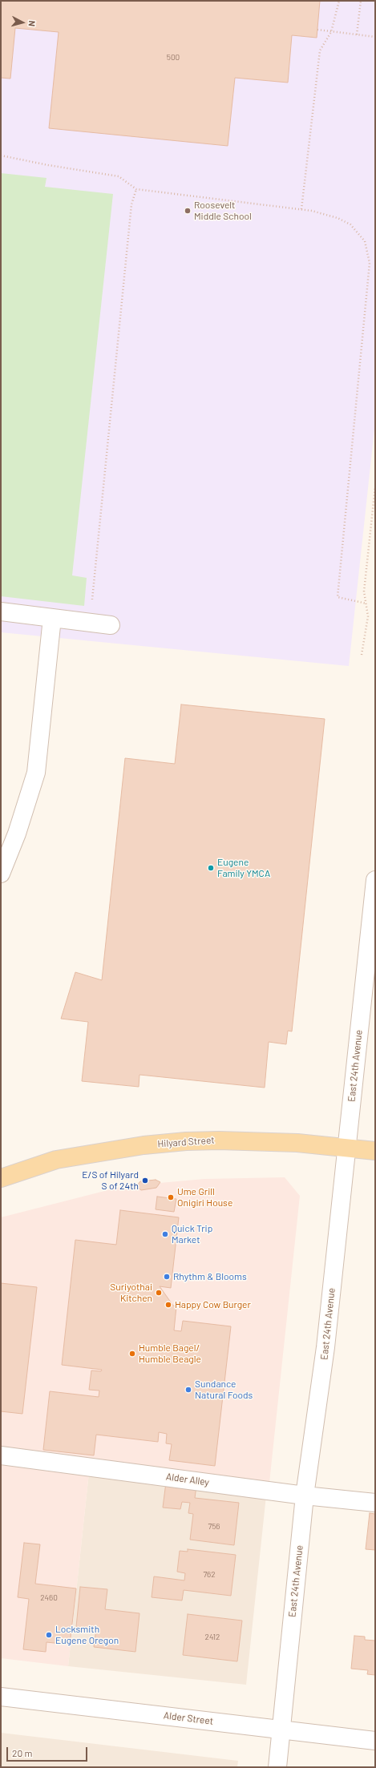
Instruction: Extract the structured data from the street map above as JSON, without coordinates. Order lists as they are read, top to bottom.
{
  "streets": {
    "main road": ["Hilyard Street"],
    "street": ["East 24th Avenue", "Alder Alley", "Alder Street"]
  },
  "crossings": [
    ["East 24th Avenue", "Hilyard Street"],
    ["East 24th Avenue", "Alder Alley"],
    ["East 24th Avenue", "Alder Street"]
  ],
  "places": [
    "Roosevelt Middle School",
    "Eugene Family YMCA",
    "E/S of Hilyard S of 24th",
    "Ume Grill Onigiri House",
    "Quick Trip Market",
    "Rhythm & Blooms",
    "Suriyothai Kitchen",
    "Happy Cow Burger",
    "Humble Bagel/ Humble Beagle",
    "Sundance Natural Foods",
    "Locksmith Eugene Oregon"
  ],
  "house_numbers": [
    "500",
    "756",
    "762",
    "2460",
    "2412"
  ],
  "scale_bar": "20 m",
  "north": "right"
}
